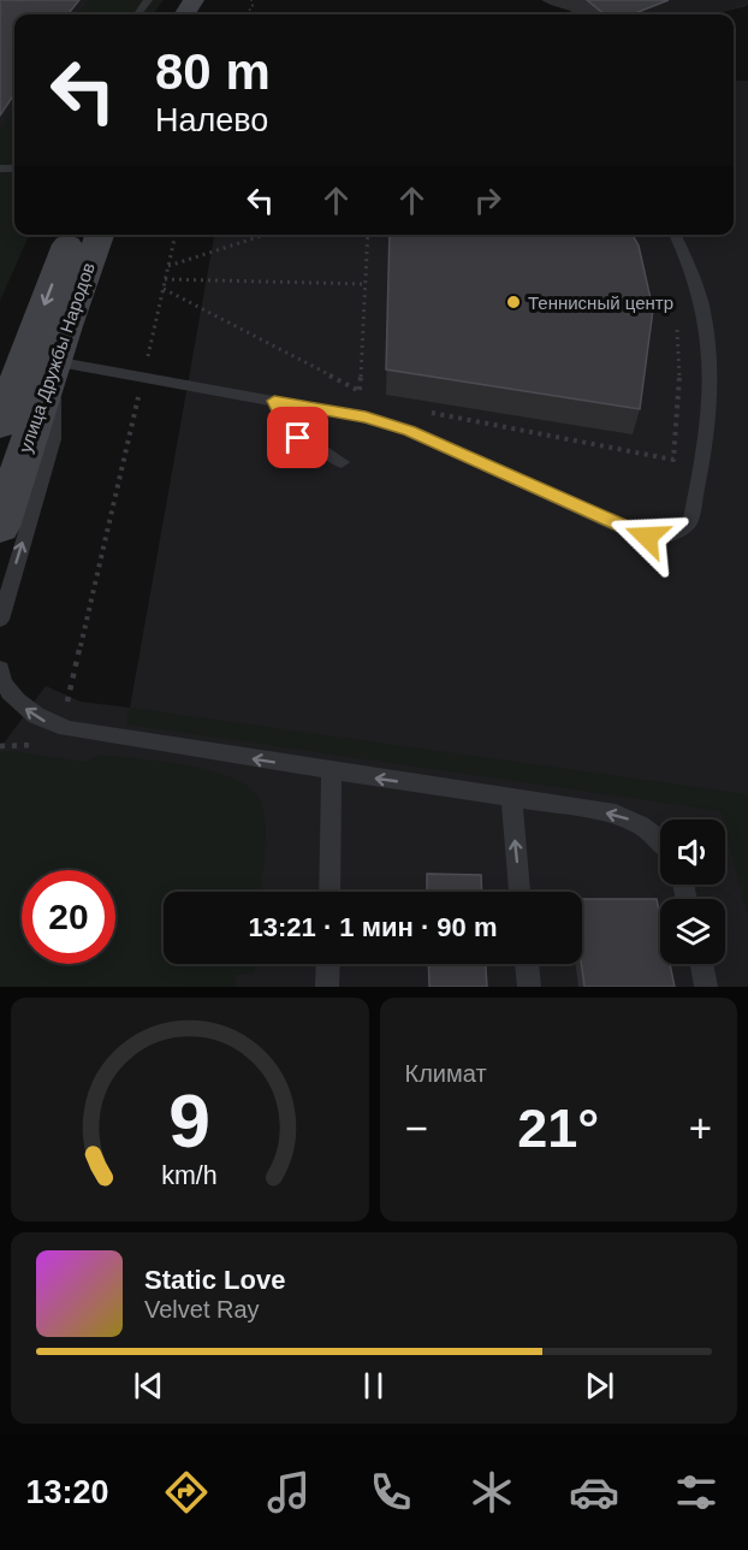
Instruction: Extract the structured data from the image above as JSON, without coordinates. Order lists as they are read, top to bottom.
{
  "streets": {
    "main road": ["улица Дружбы Народов"]
  },
  "places": ["Теннисный центр"],
  "page": {
    "turn": ["80 m", "Налево"],
    "limit": "20",
    "trip": "13:21 · 1 мин · 90 m",
    "tile": "Климат",
    "heat": ["−", "21°", "+"],
    "song": ["Static Love", "Velvet Ray"],
    "tabs": "13:20",
    "gauge": ["9", "km/h"]
  }
}
